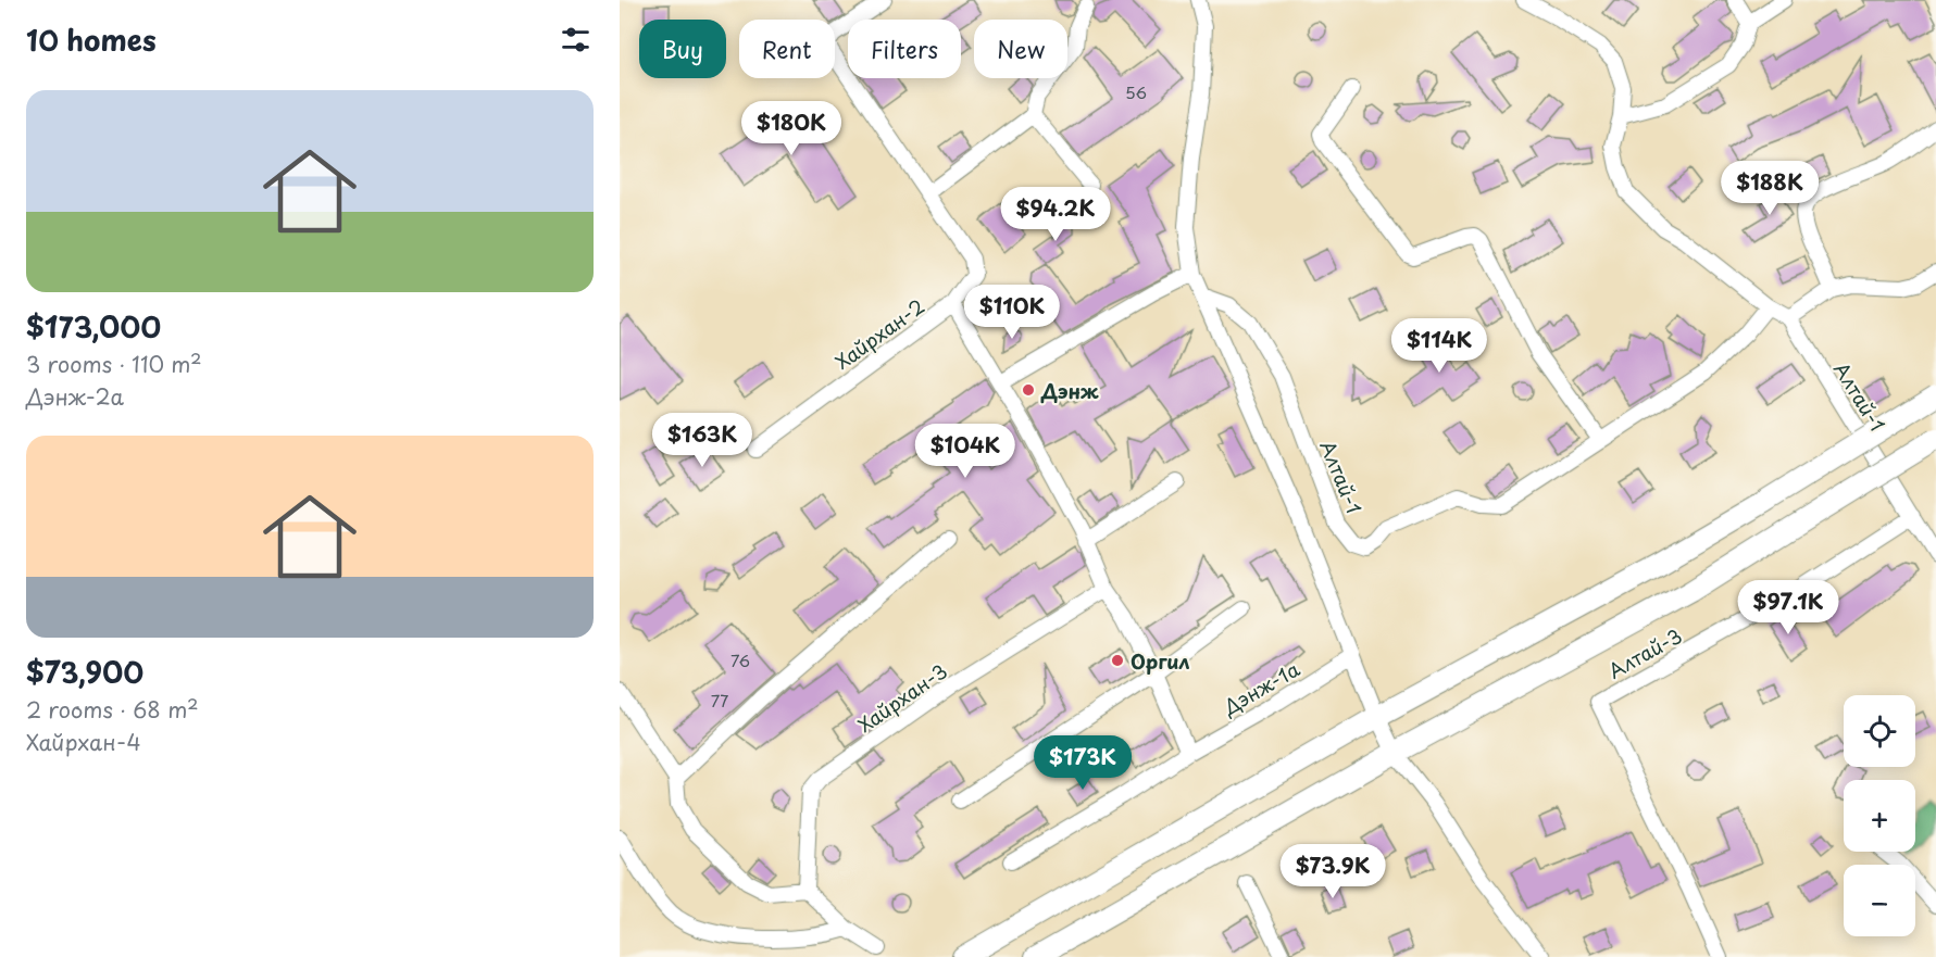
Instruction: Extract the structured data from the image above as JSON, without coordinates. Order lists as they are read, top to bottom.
{
  "streets": {
    "street": [
      "Хайрхан-2",
      "Алтай-1",
      "Алтай-3",
      "Дэнж-1а",
      "Хайрхан-3"
    ]
  },
  "crossings": [
    ["Алтай-1", "Алтай-3"]
  ],
  "places": ["Дэнж", "Оргил"],
  "house_numbers": ["56", "76", "77"],
  "page": {
    "heading": "10 homes",
    "chip": [
      "Buy",
      "Rent",
      "Filters",
      "New"
    ],
    "list": [
      {
        "name": "$173,000",
        "note": "3 rooms · 110 m² · Дэнж-2а"
      },
      {
        "name": "$73,900",
        "note": "2 rooms · 68 m² · Хайрхан-4"
      }
    ],
    "price": [
      "$180K",
      "$188K",
      "$94.2K",
      "$110K",
      "$114K",
      "$163K",
      "$104K",
      "$97.1K",
      "$173K",
      "$73.9K"
    ],
    "map_buttons": ["+", "−"]
  }
}
